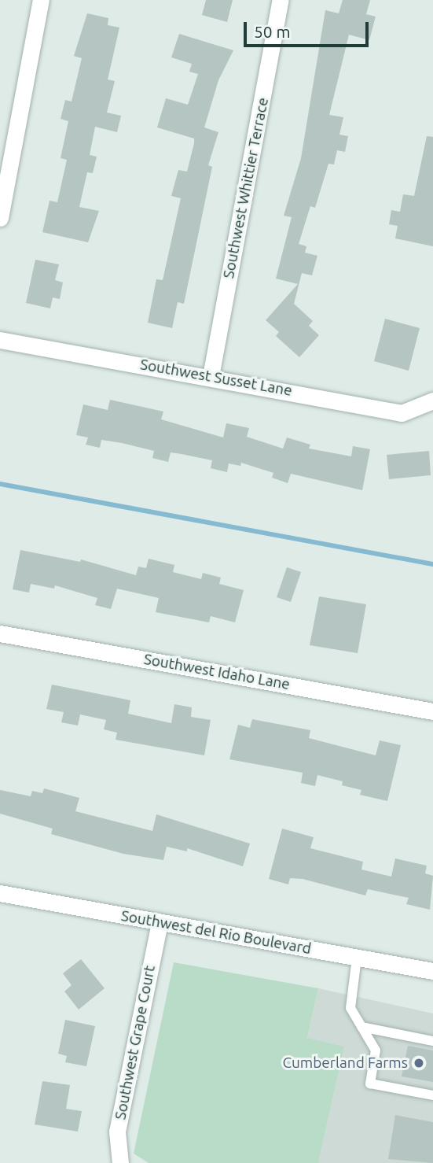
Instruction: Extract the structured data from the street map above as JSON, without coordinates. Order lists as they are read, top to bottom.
{
  "streets": {
    "street": [
      "Southwest Whittier Terrace",
      "Southwest Susset Lane",
      "Southwest Idaho Lane",
      "Southwest del Rio Boulevard",
      "Southwest Grape Court"
    ]
  },
  "crossings": [
    ["Southwest Whittier Terrace", "Southwest Susset Lane"],
    ["Southwest del Rio Boulevard", "Southwest Grape Court"]
  ],
  "places": ["Cumberland Farms"],
  "scale_bar": "50 m"
}
